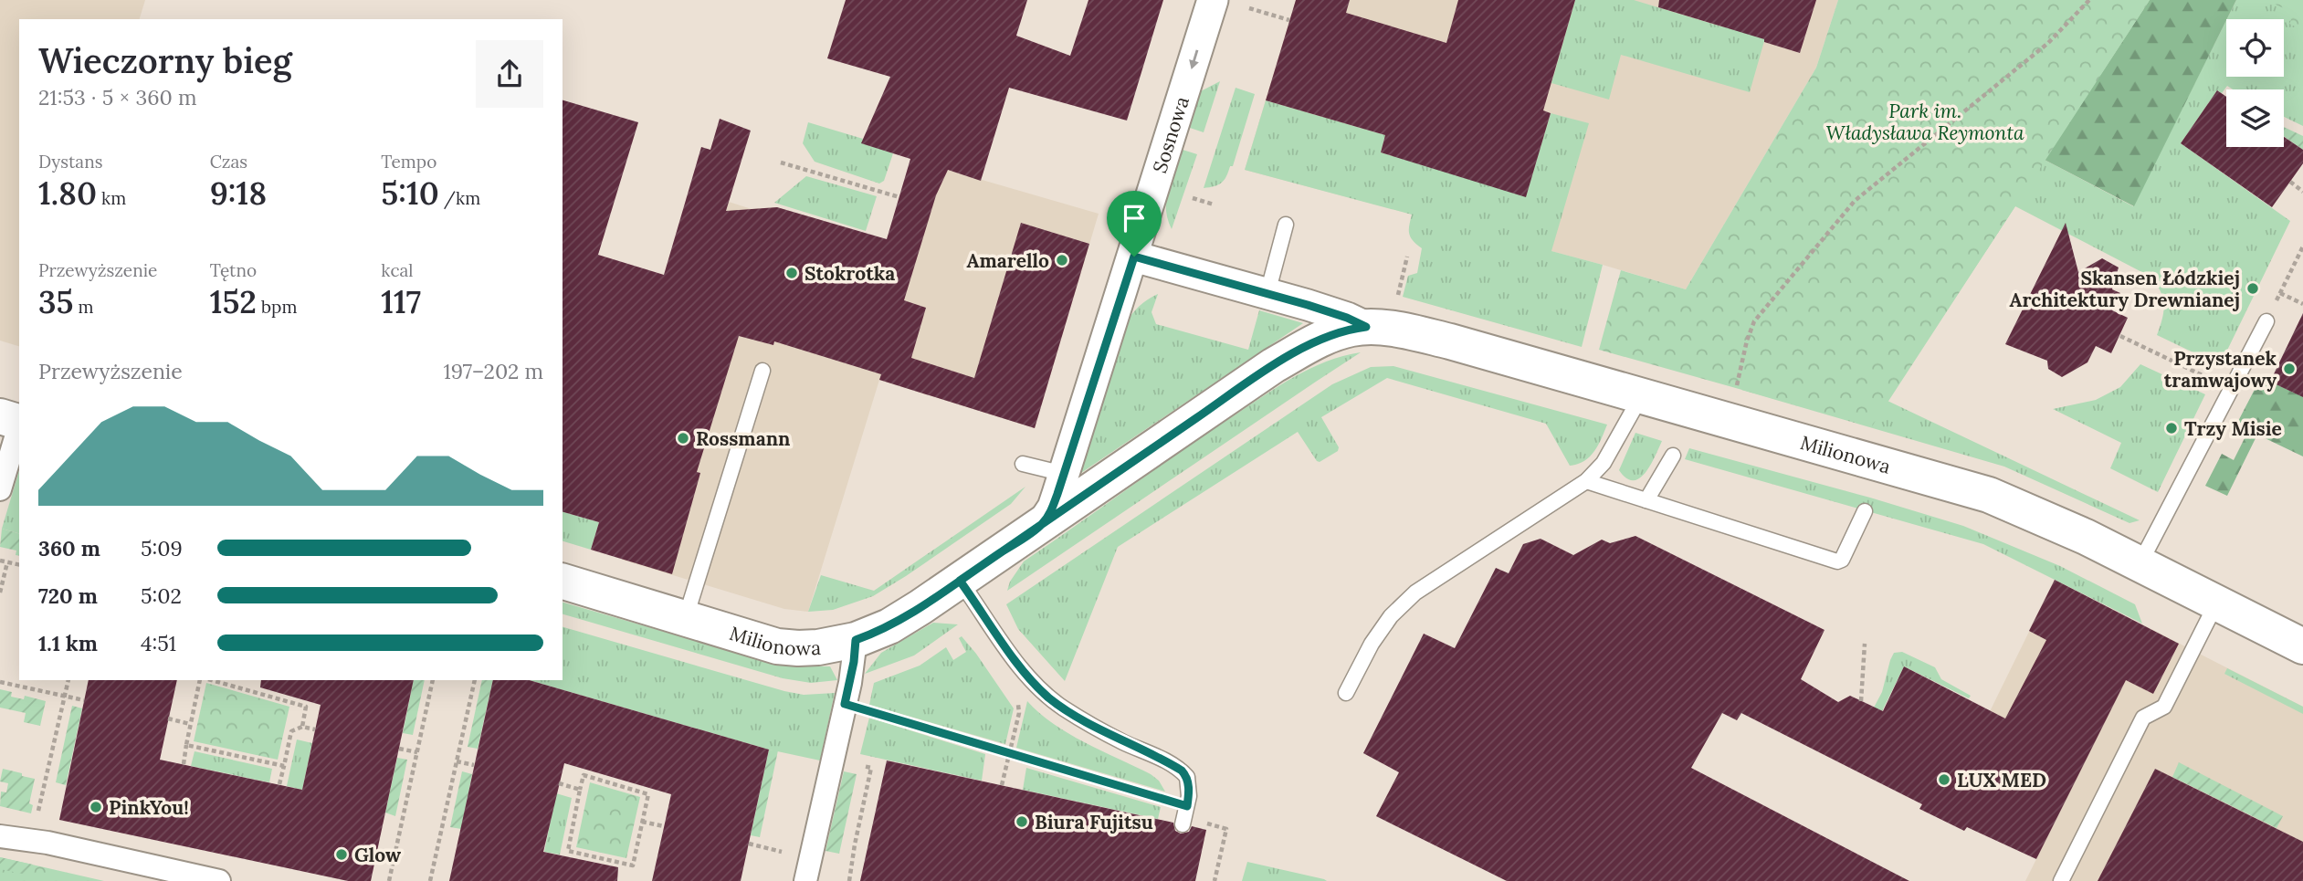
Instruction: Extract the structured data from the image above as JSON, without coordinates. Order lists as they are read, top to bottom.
{
  "streets": {
    "street": ["Sosnowa", "Milionowa"]
  },
  "crossings": [
    ["Sosnowa", "Milionowa"]
  ],
  "one_way": ["Sosnowa"],
  "parks": ["Park im. Władysława Reymonta"],
  "places": [
    "Amarello",
    "Stokrotka",
    "Skansen Łódzkiej Architektury Drewnianej",
    "Przystanek tramwajowy",
    "Trzy Misie",
    "Rossmann",
    "LUX MED",
    "PinkYou!",
    "Biura Fujitsu",
    "Glow"
  ],
  "page": {
    "heading": ["Wieczorny bieg", "21:53 · 5 × 360 m"],
    "stats": [
      ["Dystans", "1.80 km"],
      ["Czas", "9:18"],
      ["Tempo", "5:10 /km"],
      ["Przewyższenie", "35 m"],
      ["Tętno", "152 bpm"],
      ["kcal", "117"]
    ],
    "chart": ["Przewyższenie", "197–202 m"],
    "list": [
      {
        "name": "360 m",
        "note": "5:09"
      },
      {
        "name": "720 m",
        "note": "5:02"
      },
      {
        "name": "1.1 km",
        "note": "4:51"
      }
    ]
  }
}
